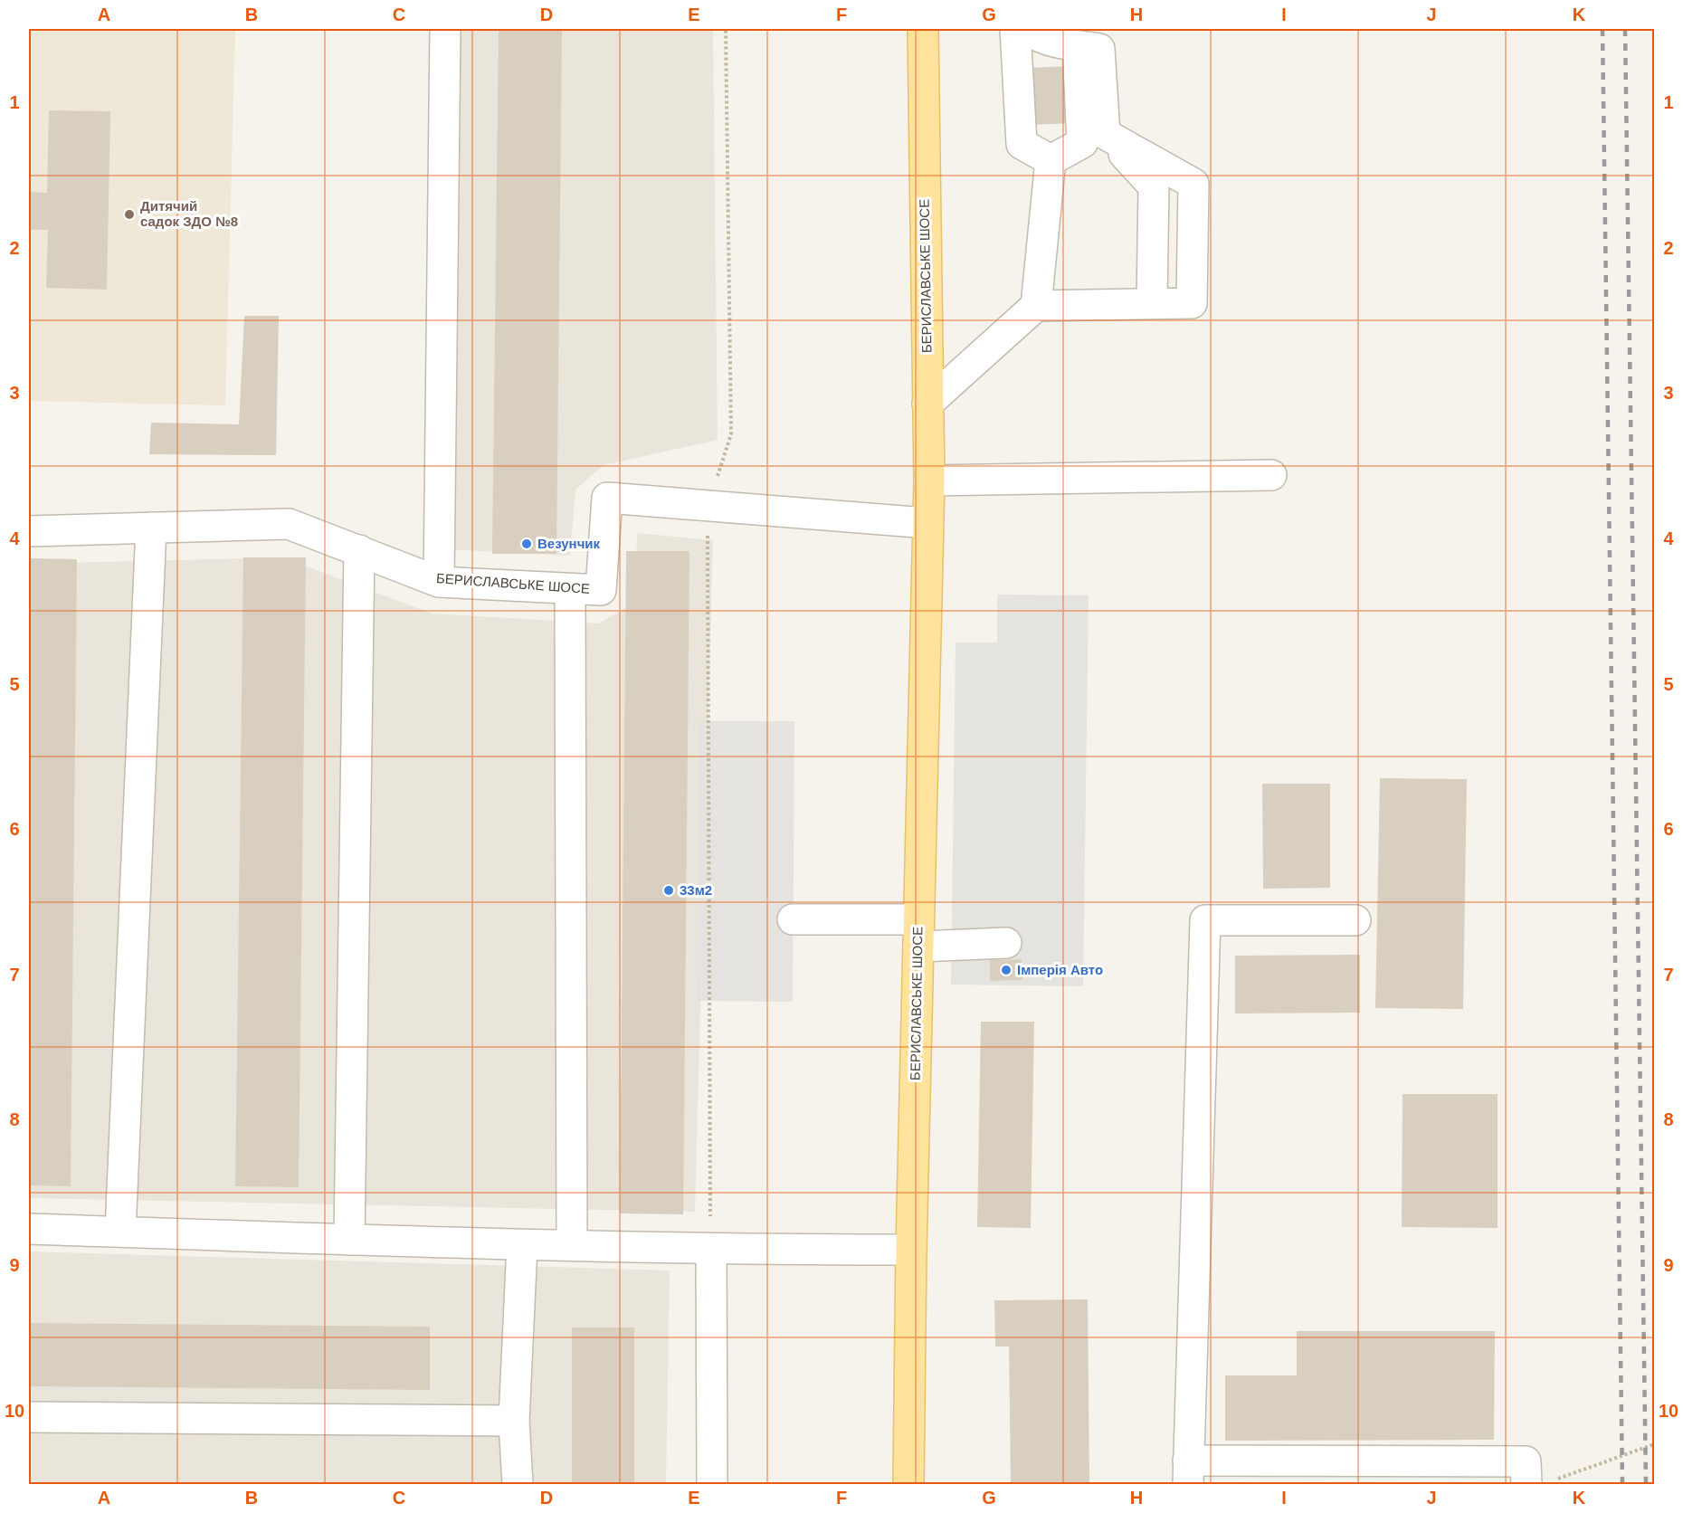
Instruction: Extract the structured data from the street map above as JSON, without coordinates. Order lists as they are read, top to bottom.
{
  "streets": {
    "main road": ["БЕРИСЛАВСЬКЕ ШОСЕ"]
  },
  "places": [
    "Дитячий садок ЗДО №8",
    "Везунчик",
    "33м2",
    "Імперія Авто"
  ],
  "grid": {
    "columns": [
      "A",
      "B",
      "C",
      "D",
      "E",
      "F",
      "G",
      "H",
      "I",
      "J",
      "K"
    ],
    "rows": [
      "1",
      "2",
      "3",
      "4",
      "5",
      "6",
      "7",
      "8",
      "9",
      "10"
    ]
  }
}
